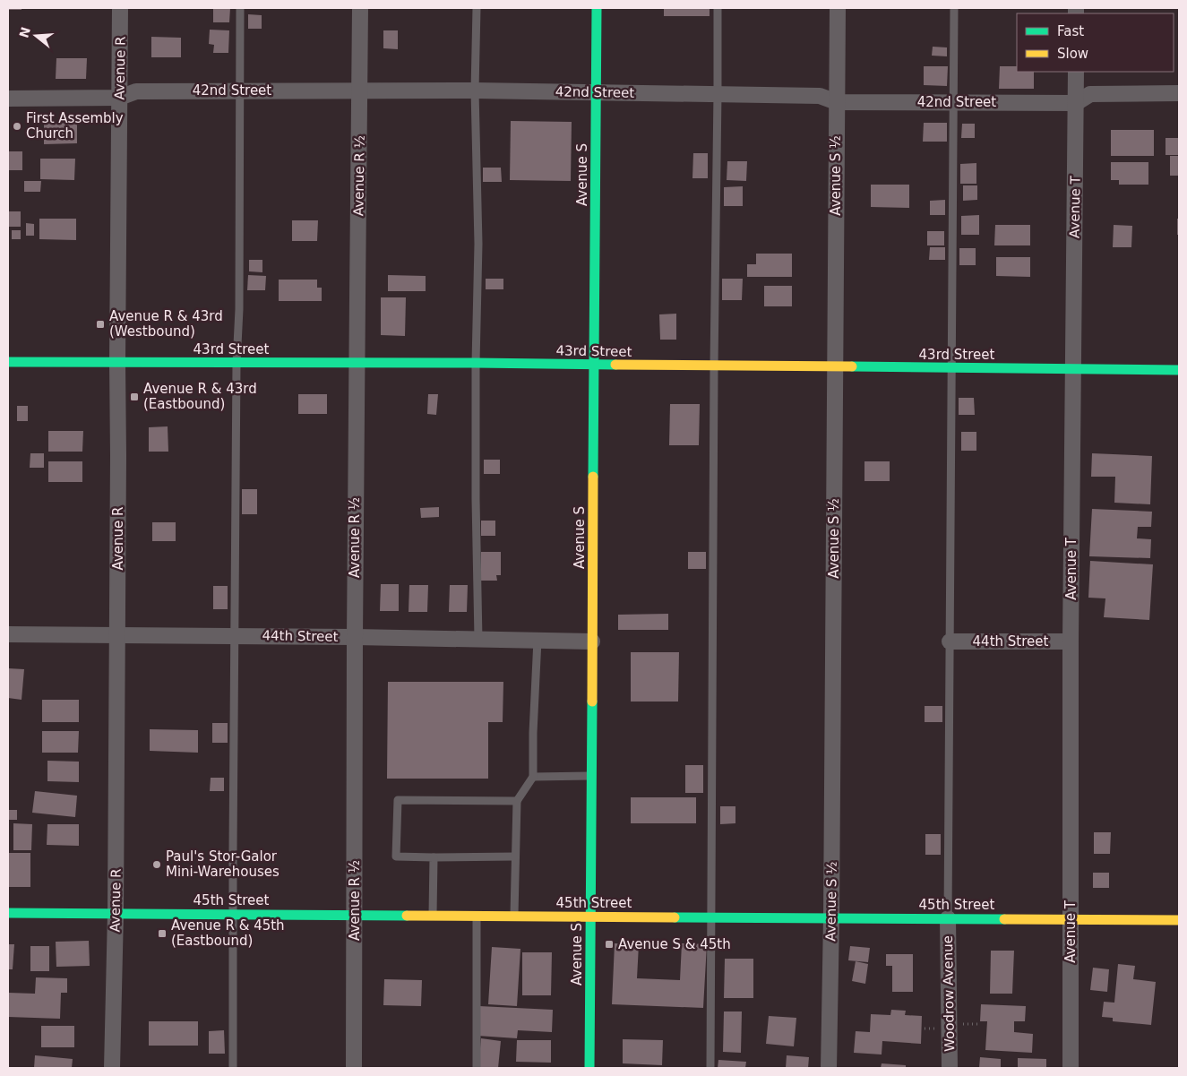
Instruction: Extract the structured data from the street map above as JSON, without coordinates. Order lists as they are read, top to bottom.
{
  "streets": {
    "main road": ["Avenue S", "43rd Street", "45th Street"],
    "street": [
      "Avenue R",
      "42nd Street",
      "Avenue R ½",
      "Avenue S ½",
      "Avenue T",
      "44th Street",
      "Woodrow Avenue"
    ]
  },
  "crossings": [
    ["Avenue R", "42nd Street"],
    ["Avenue R", "43rd Street"],
    ["Avenue R", "44th Street"],
    ["Avenue R", "45th Street"],
    ["42nd Street", "Avenue S"],
    ["42nd Street", "Avenue R ½"],
    ["42nd Street", "Avenue S ½"],
    ["42nd Street", "Avenue T"],
    ["Avenue S", "43rd Street"],
    ["Avenue S", "44th Street"],
    ["Avenue S", "45th Street"],
    ["Avenue R ½", "43rd Street"],
    ["Avenue R ½", "44th Street"],
    ["Avenue R ½", "45th Street"],
    ["Avenue S ½", "43rd Street"],
    ["Avenue S ½", "45th Street"],
    ["Avenue T", "43rd Street"],
    ["Avenue T", "44th Street"],
    ["Avenue T", "45th Street"],
    ["45th Street", "Woodrow Avenue"]
  ],
  "places": {
    "other": ["First Assembly Church", "Paul's Stor-Galor Mini-Warehouses"],
    "transit": [
      "Avenue R & 43rd (Westbound)",
      "Avenue R & 43rd (Eastbound)",
      "Avenue R & 45th (Eastbound)",
      "Avenue S & 45th"
    ]
  },
  "legend": ["Fast", "Slow"],
  "north": "left"
}
